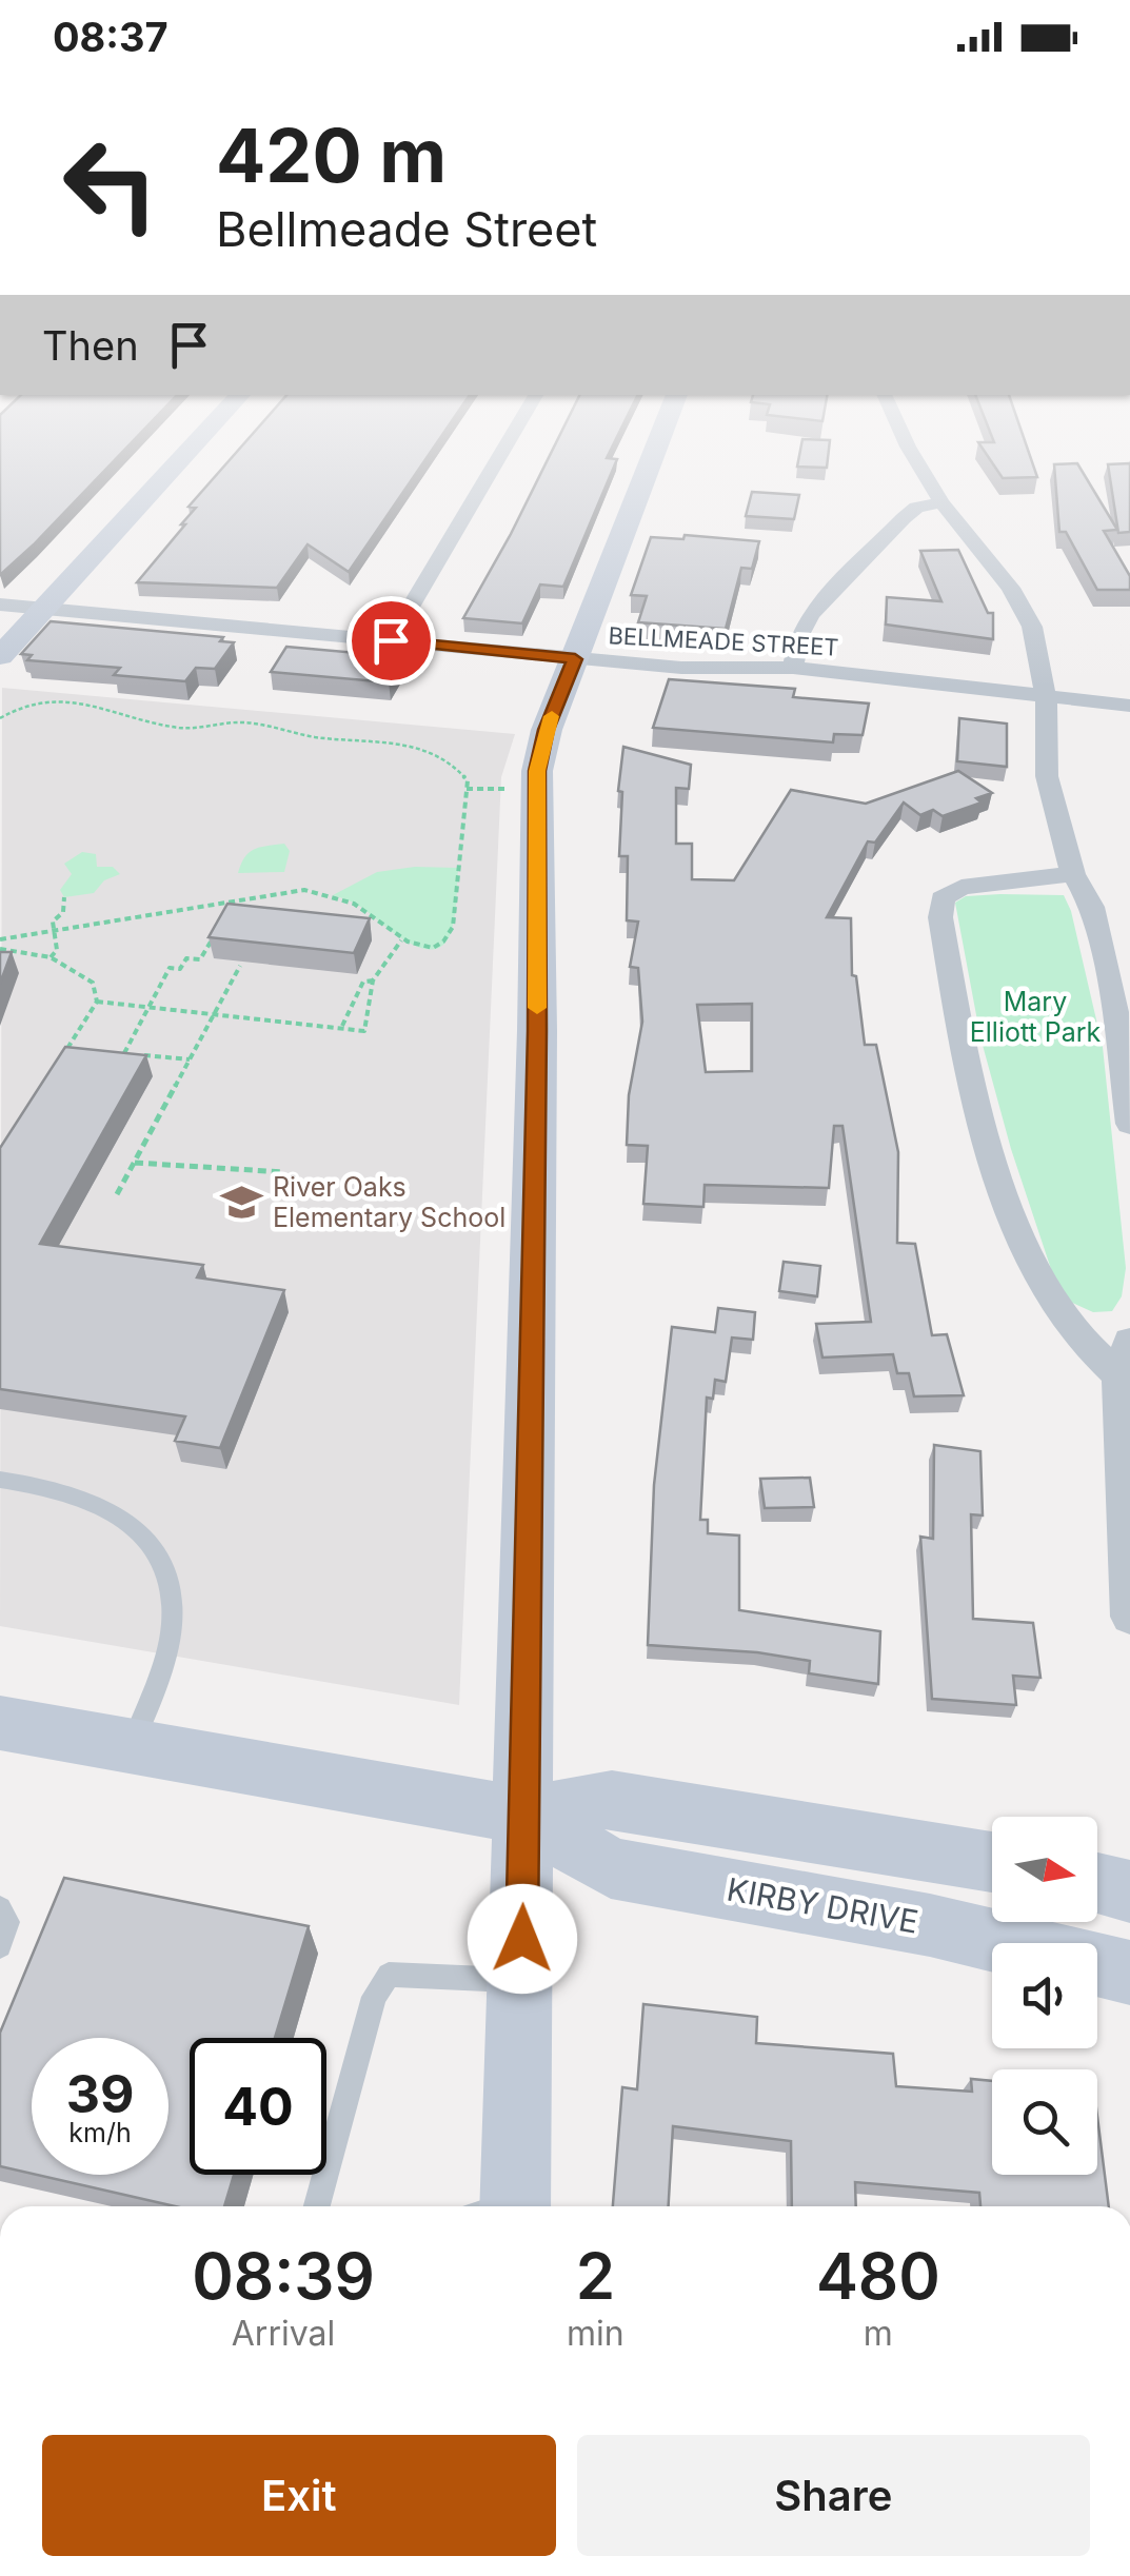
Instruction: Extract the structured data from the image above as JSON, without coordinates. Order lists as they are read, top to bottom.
{
  "streets": {
    "main road": ["KIRBY DRIVE"],
    "street": ["BELLMEADE STREET"]
  },
  "parks": ["Mary Elliott Park"],
  "places": {
    "school or university": ["River Oaks Elementary School"]
  },
  "north": "right",
  "page": {
    "status": "08:37",
    "turn": ["420 m", "Bellmeade Street"],
    "then": "Then",
    "speed": "39 km/h",
    "limit": "40",
    "eta": [
      "08:39",
      "Arrival",
      "2",
      "min",
      "480",
      "m"
    ],
    "buttons": ["Exit", "Share"]
  }
}
